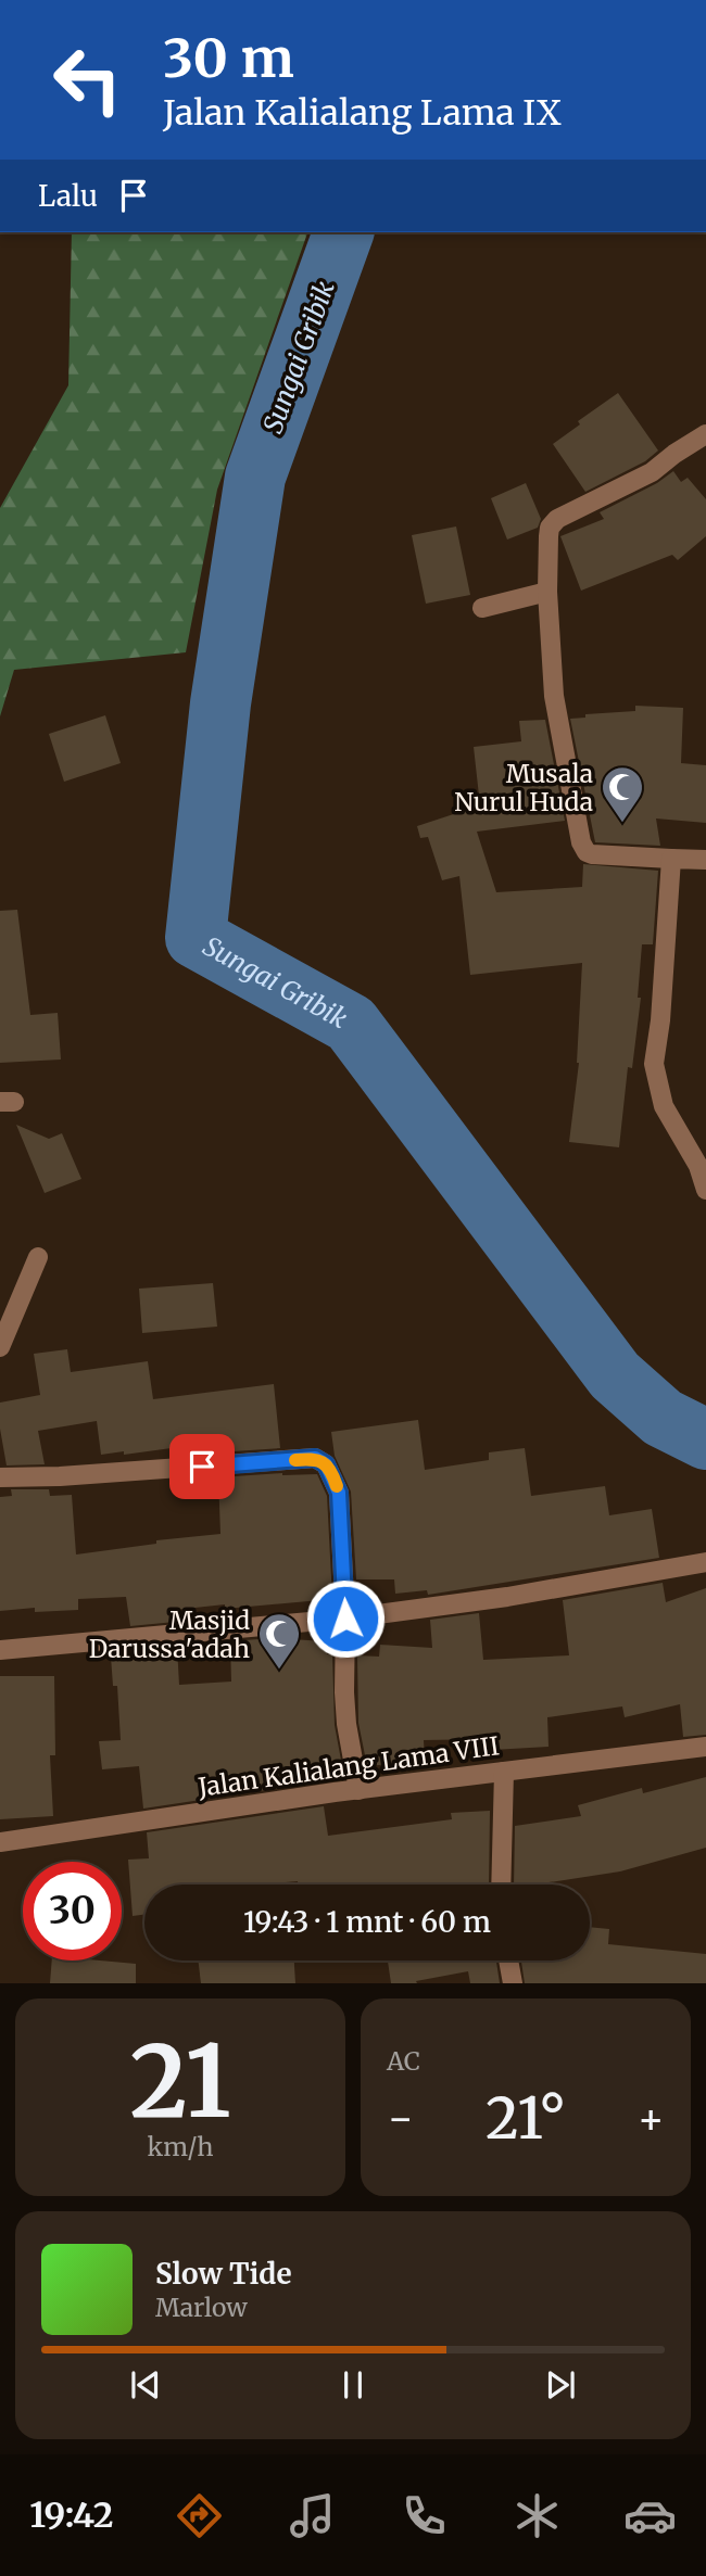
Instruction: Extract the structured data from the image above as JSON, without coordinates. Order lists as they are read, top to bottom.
{
  "streets": {
    "street": ["Jalan Kalialang Lama VIII"]
  },
  "water": ["Sungai Gribik"],
  "places": {
    "mosque": ["Musala Nurul Huda", "Masjid Darussa'adah"]
  },
  "page": {
    "turn": ["30 m", "Jalan Kalialang Lama IX"],
    "then": "Lalu",
    "limit": "30",
    "trip": "19:43 · 1 mnt · 60 m",
    "tile": [
      ["21", "km/h"],
      "AC"
    ],
    "heat": ["−", "21°", "+"],
    "song": ["Slow Tide", "Marlow"],
    "tabs": "19:42"
  }
}
